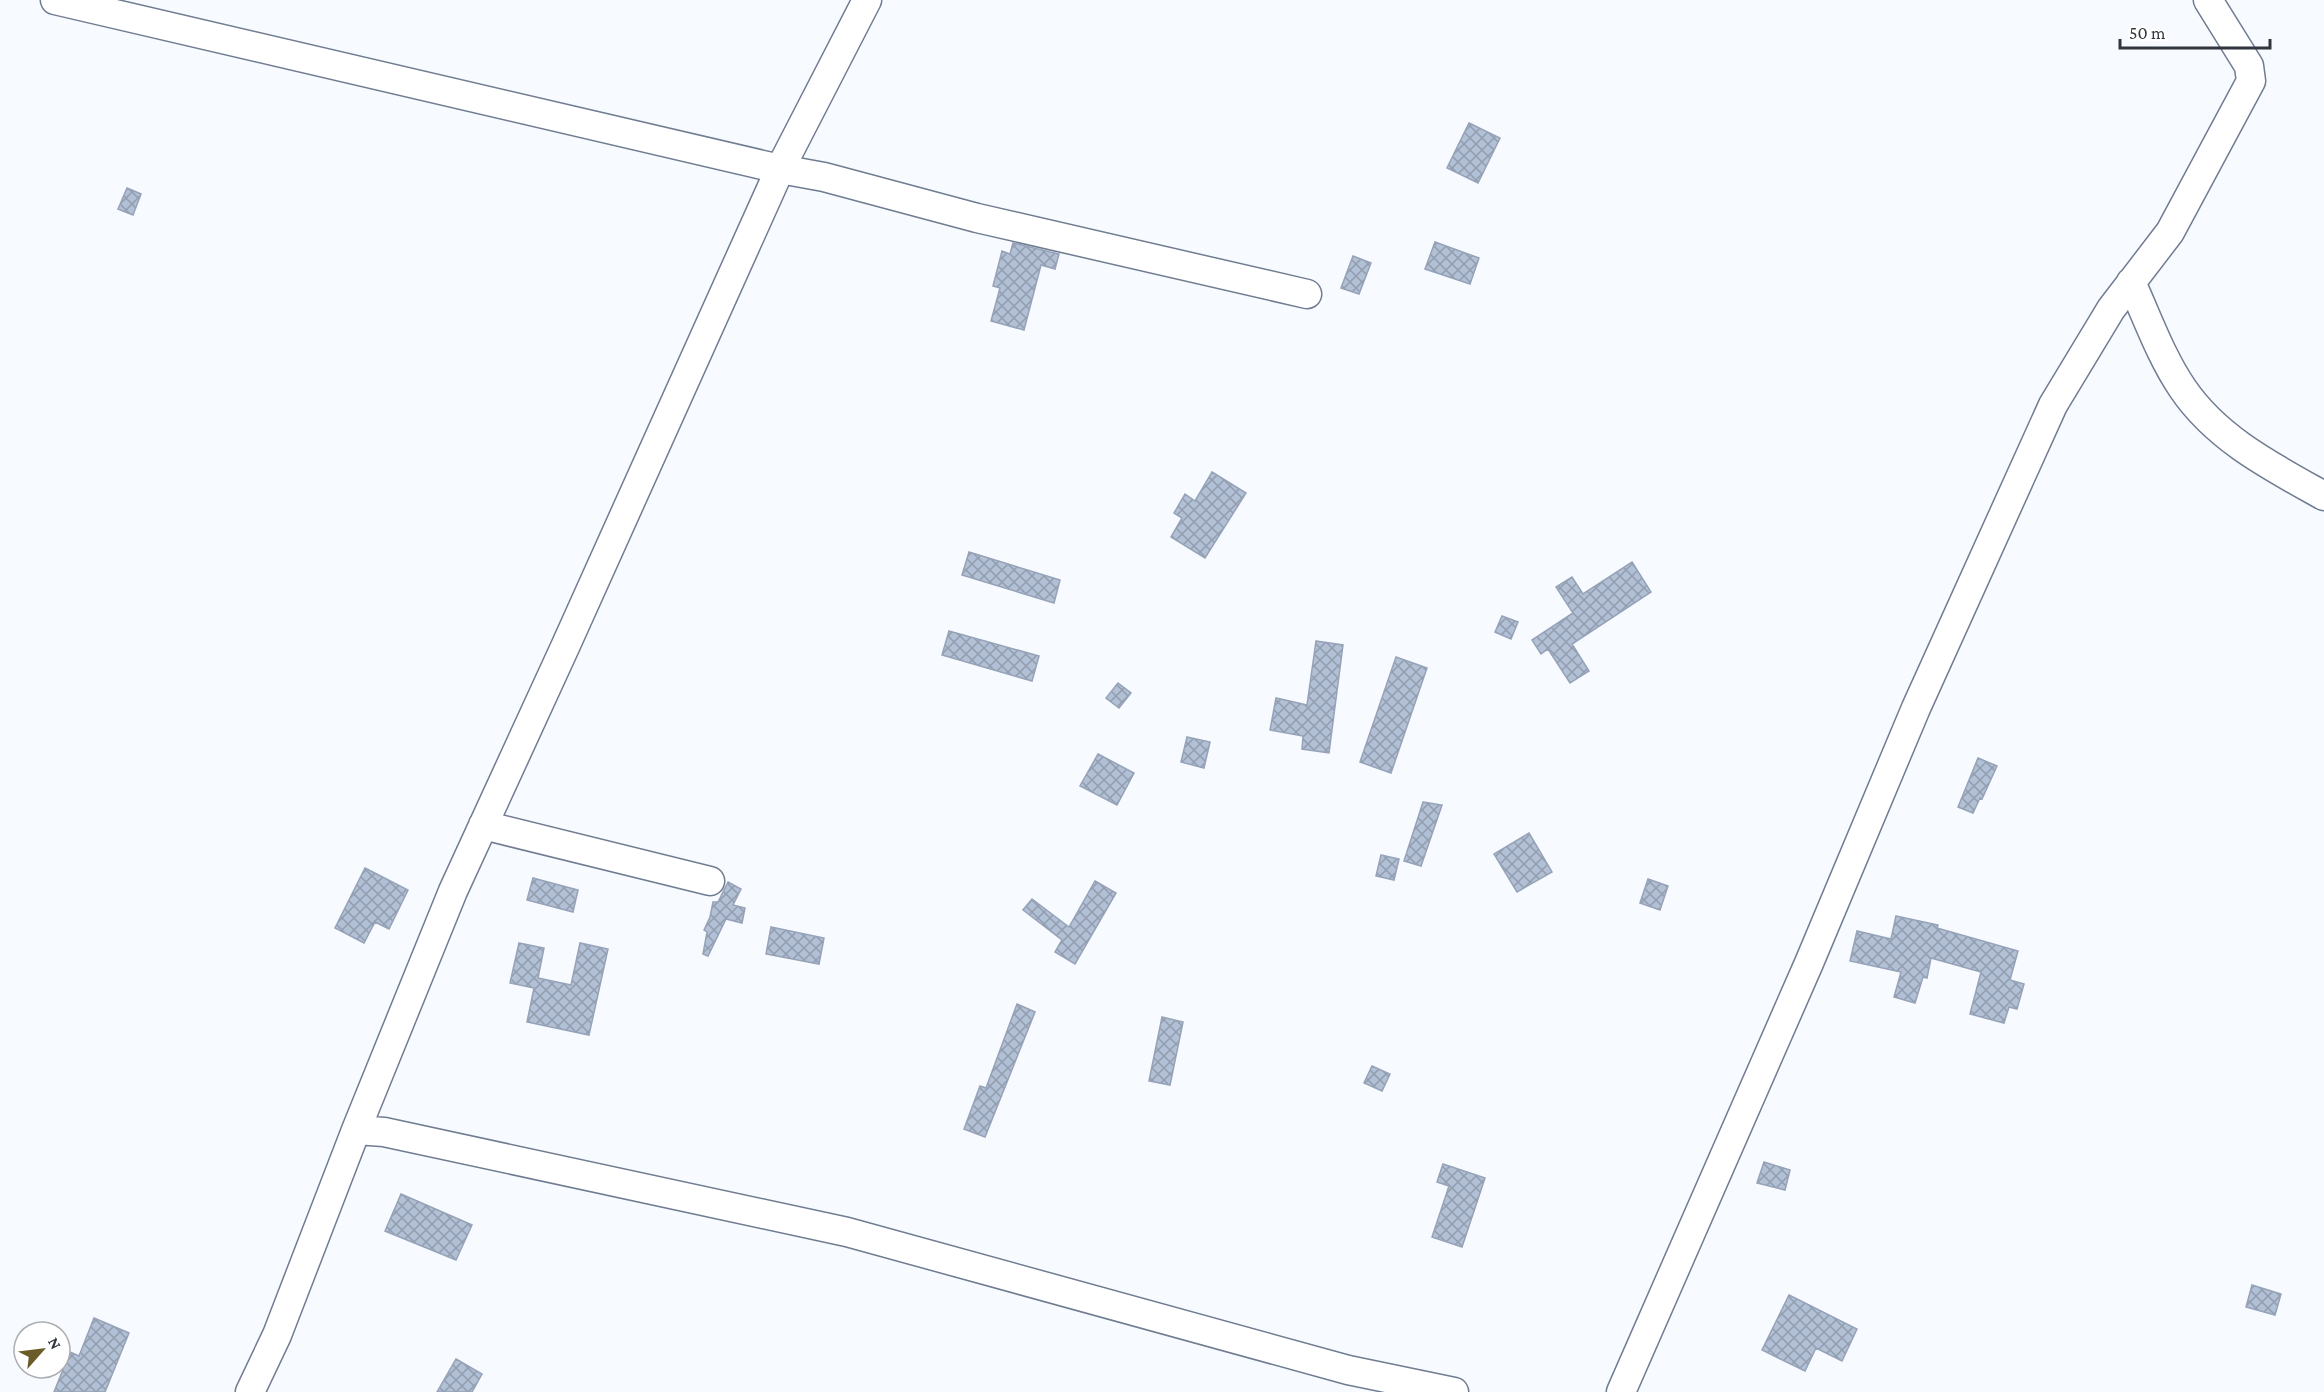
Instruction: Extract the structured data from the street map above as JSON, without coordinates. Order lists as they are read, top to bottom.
{
  "scale_bar": "50 m",
  "north": "top right"
}
